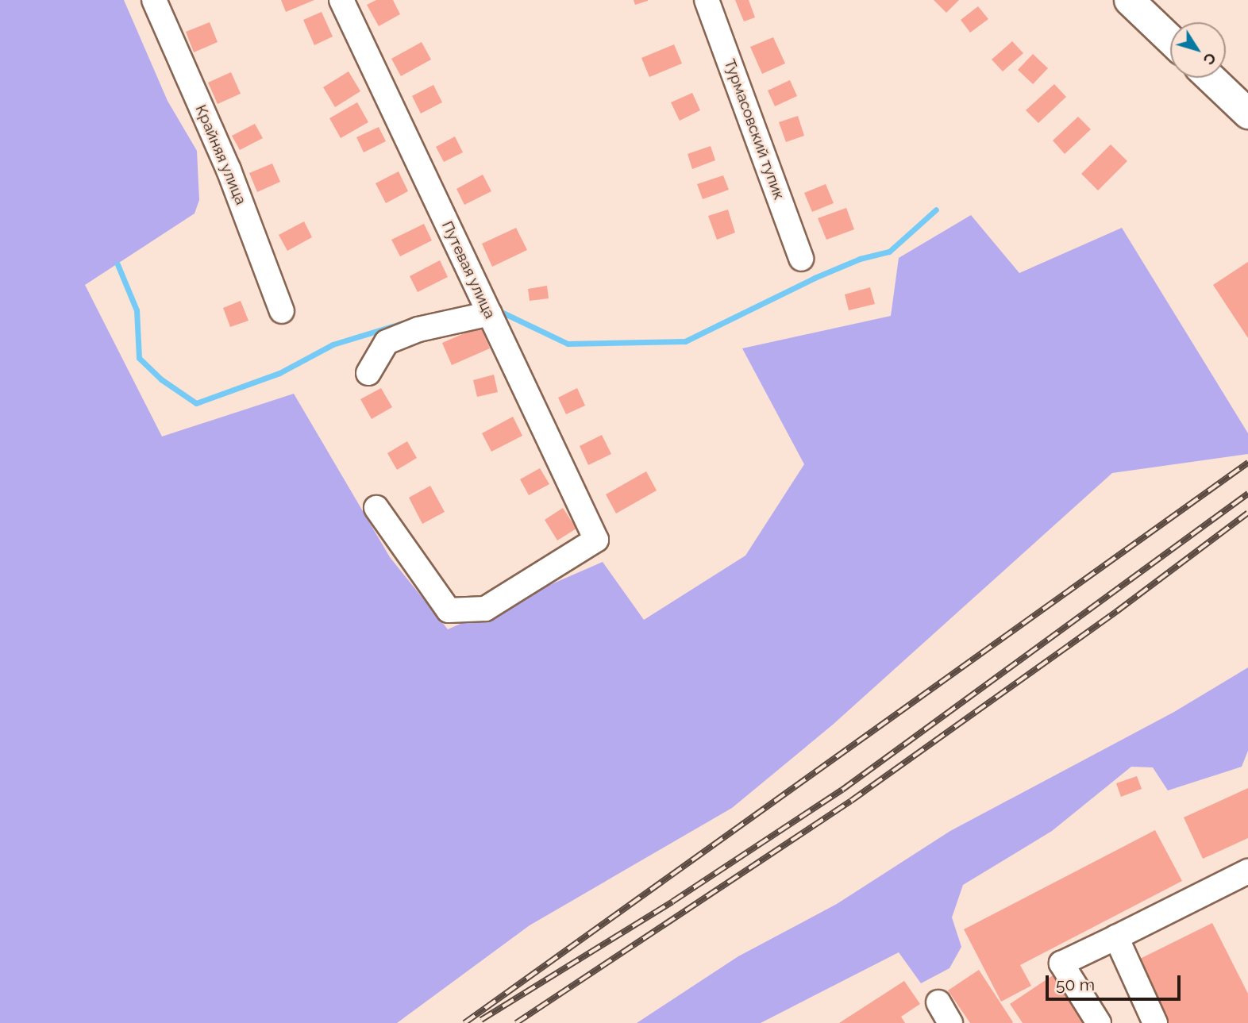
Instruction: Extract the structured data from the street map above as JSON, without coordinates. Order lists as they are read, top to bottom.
{
  "streets": {
    "street": ["Турмасовский тупик", "Крайняя улица", "Путевая улица"]
  },
  "scale_bar": "50 m",
  "north": "bottom right"
}
